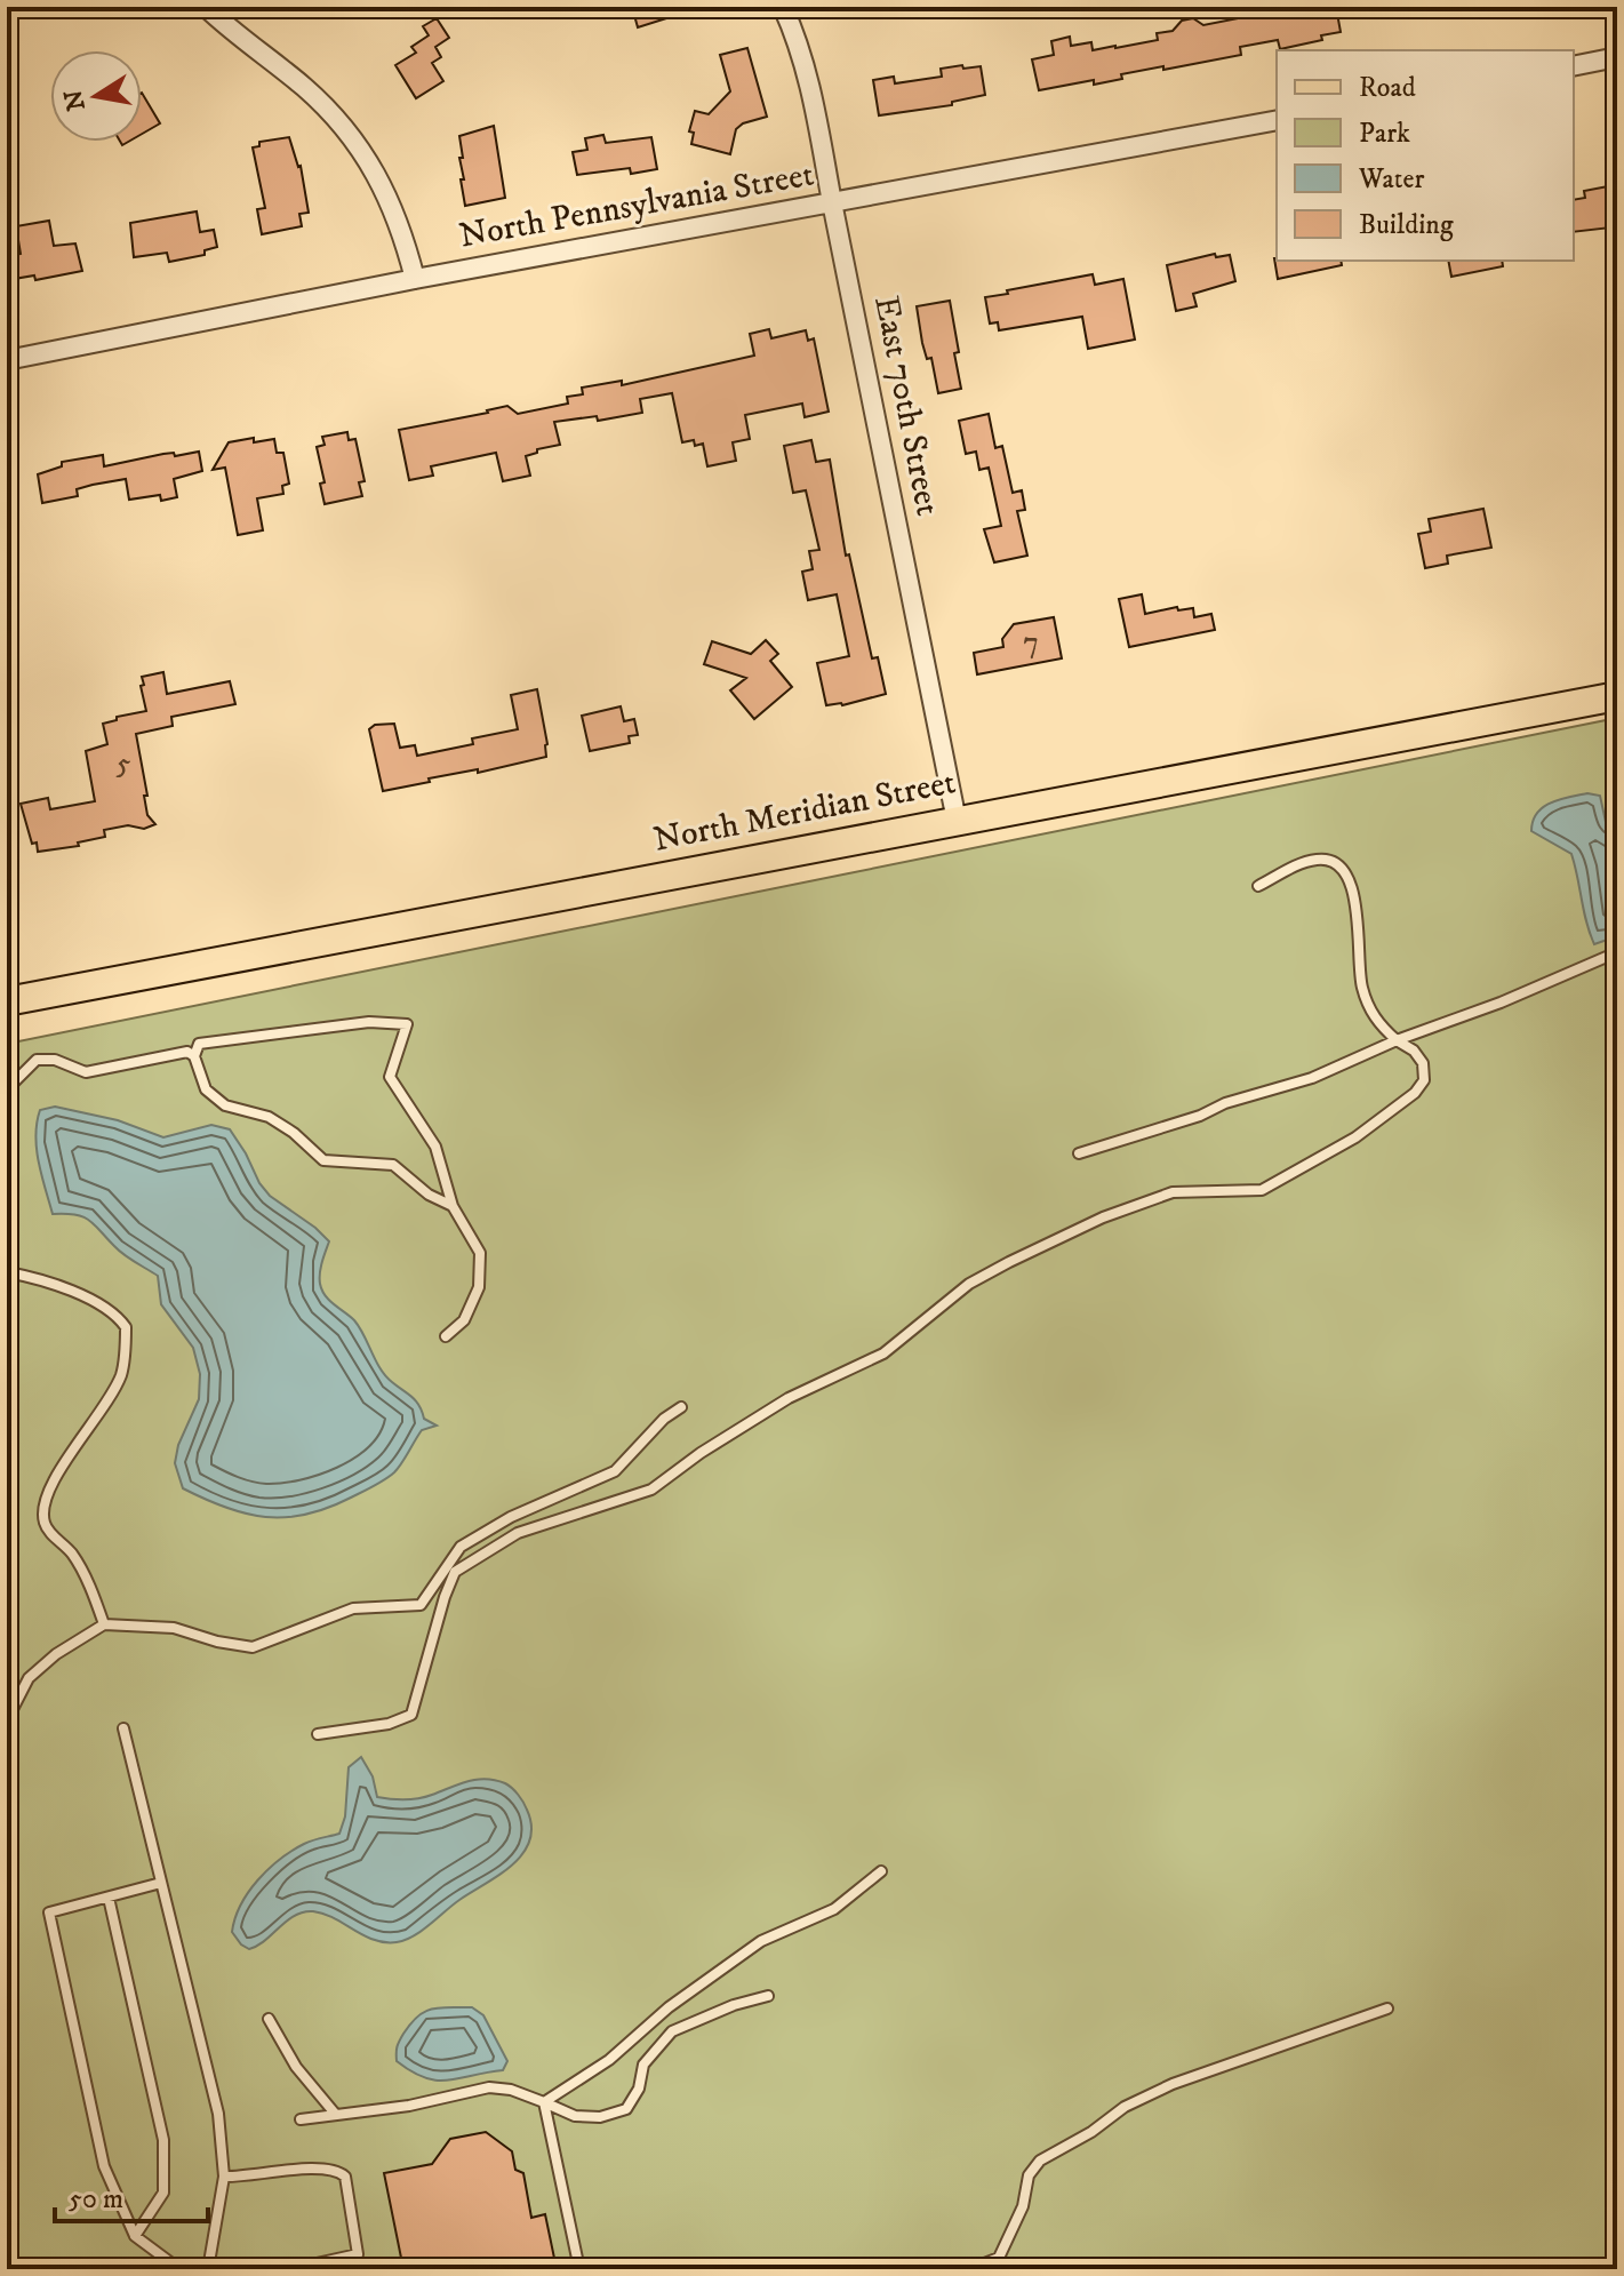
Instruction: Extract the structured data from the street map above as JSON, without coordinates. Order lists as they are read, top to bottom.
{
  "streets": {
    "main road": ["North Meridian Street"],
    "street": ["North Pennsylvania Street", "East 70th Street"]
  },
  "crossings": [
    ["North Pennsylvania Street", "East 70th Street"],
    ["East 70th Street", "North Meridian Street"]
  ],
  "house_numbers": ["7", "5"],
  "legend": [
    "Road",
    "Park",
    "Water",
    "Building"
  ],
  "scale_bar": "50 m",
  "north": "left"
}
